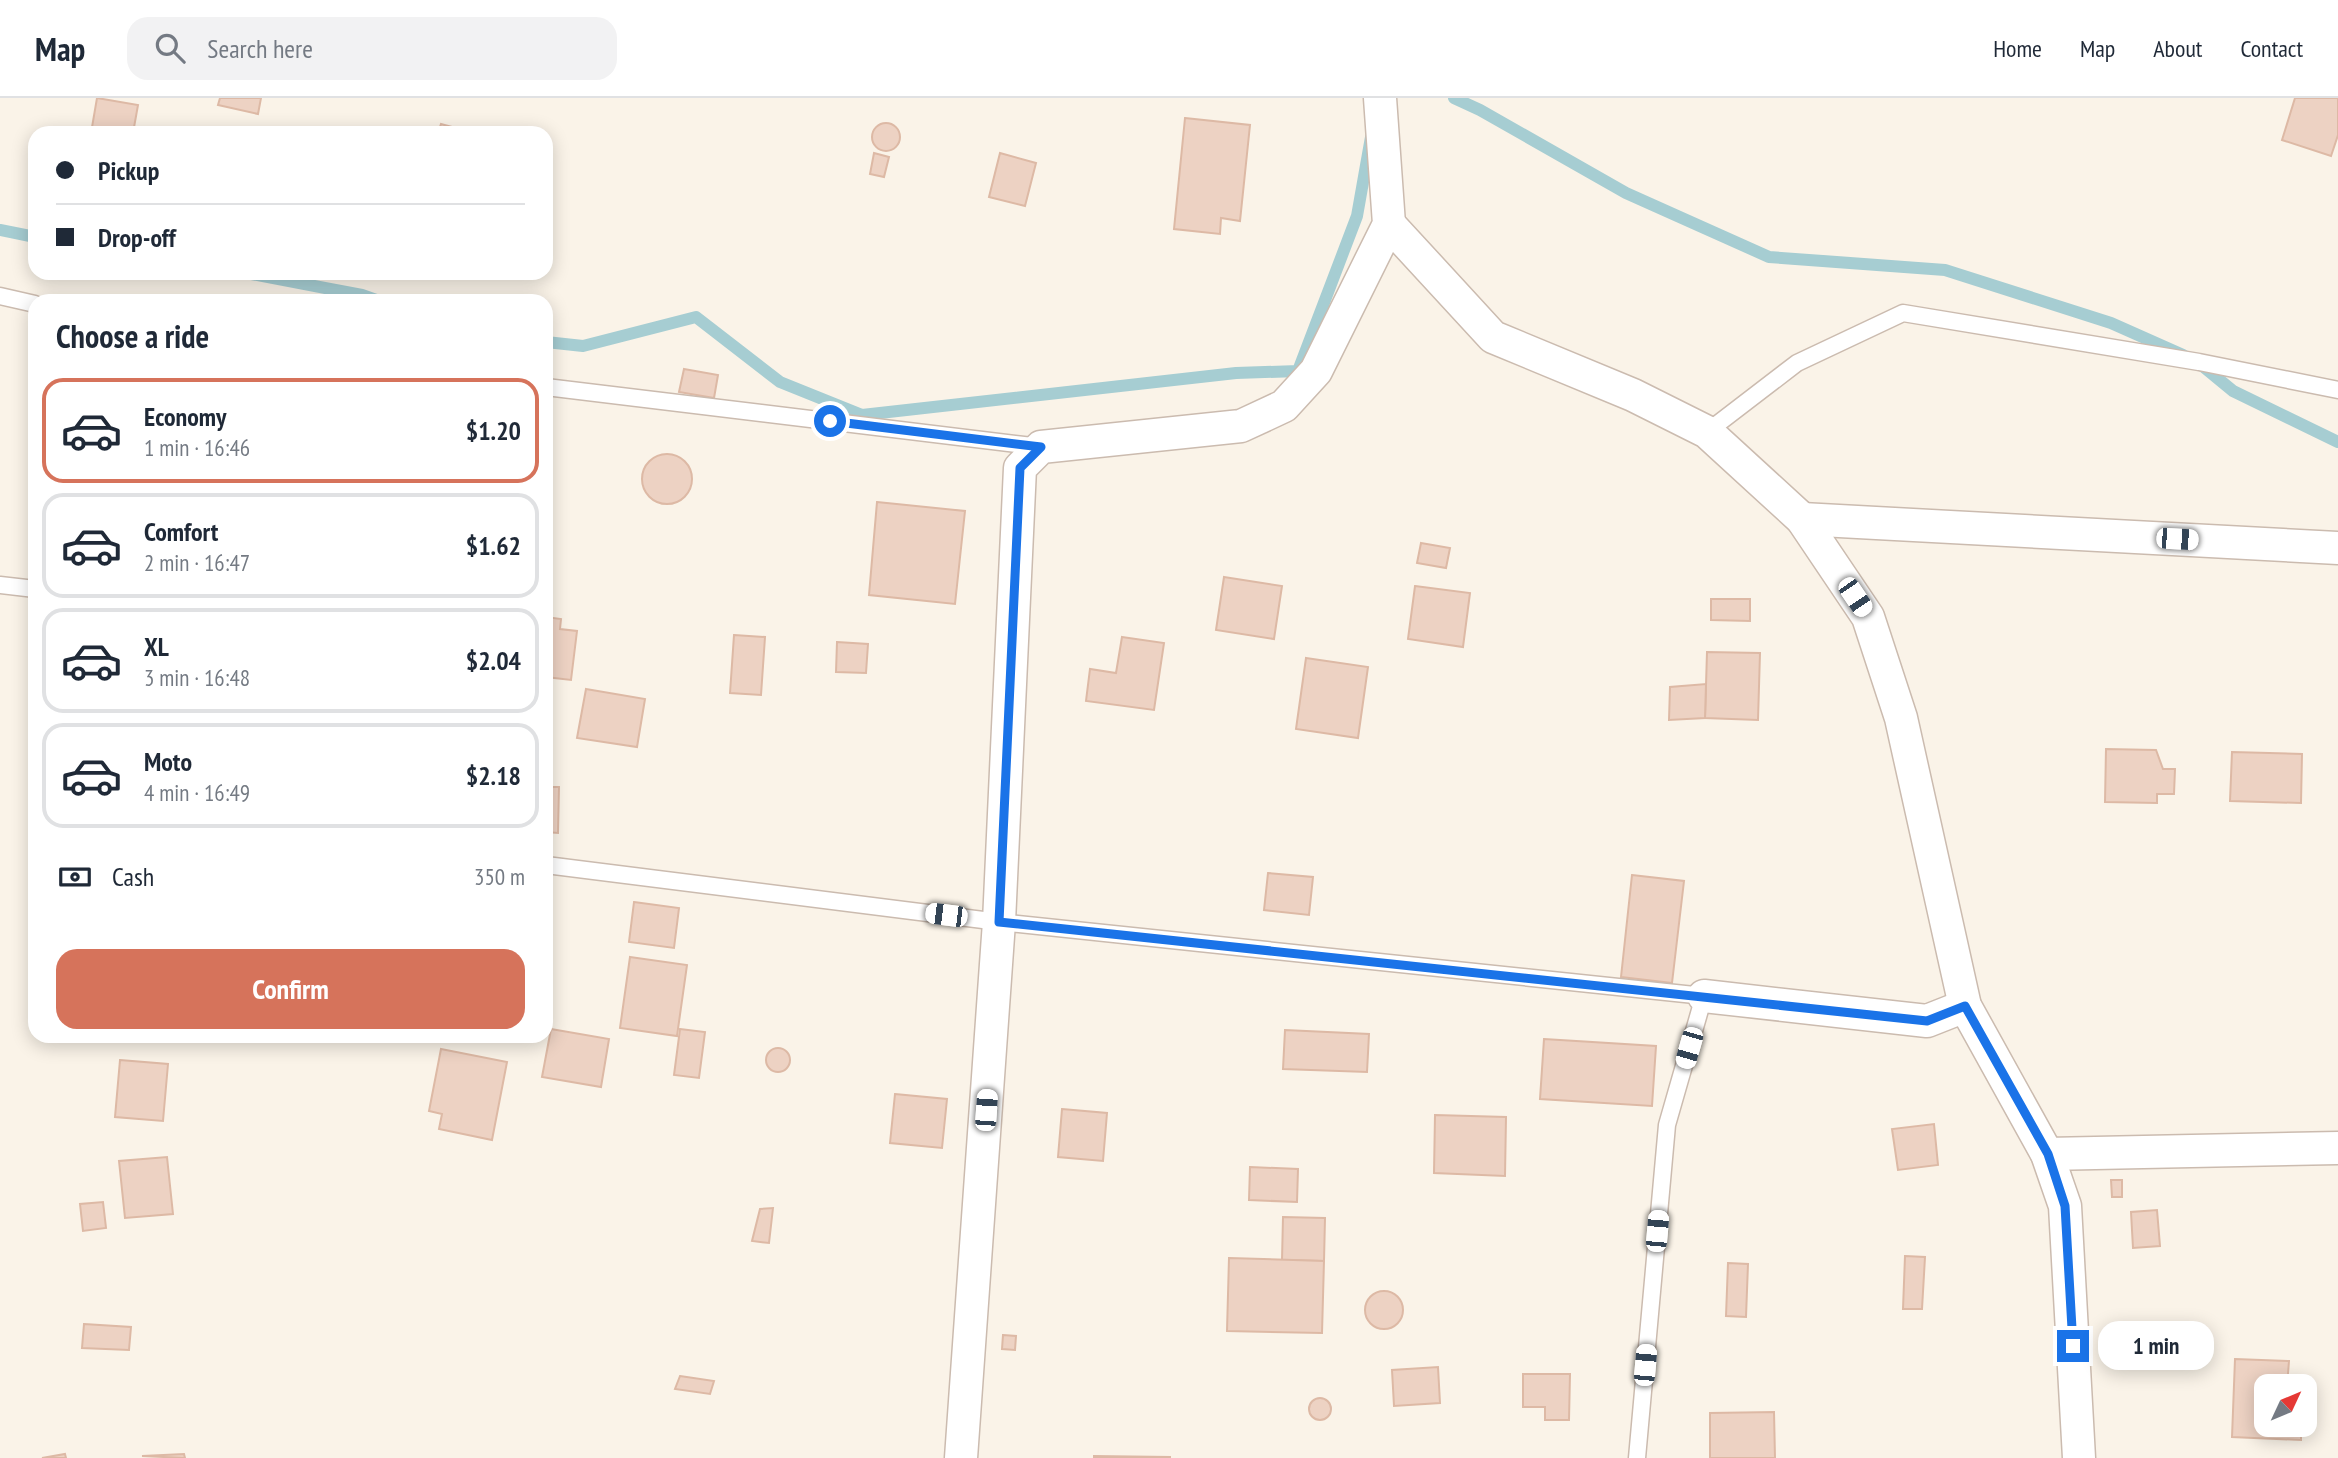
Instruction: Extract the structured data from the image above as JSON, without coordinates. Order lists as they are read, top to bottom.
{
  "north": "top right",
  "page": {
    "header": "Map",
    "search": "Search here",
    "nav": [
      "Home",
      "Map",
      "About",
      "Contact"
    ],
    "banner": ["Pickup", "Drop-off"],
    "heading": "Choose a ride",
    "list": [
      {
        "name": "Economy",
        "note": "1 min · 16:46",
        "value": "$1.20"
      },
      {
        "name": "Comfort",
        "note": "2 min · 16:47",
        "value": "$1.62"
      },
      {
        "name": "XL",
        "note": "3 min · 16:48",
        "value": "$2.04"
      },
      {
        "name": "Moto",
        "note": "4 min · 16:49",
        "value": "$2.18"
      }
    ],
    "pay": ["Cash", "350 m"],
    "buttons": "Confirm",
    "bubble": "1 min"
  }
}
